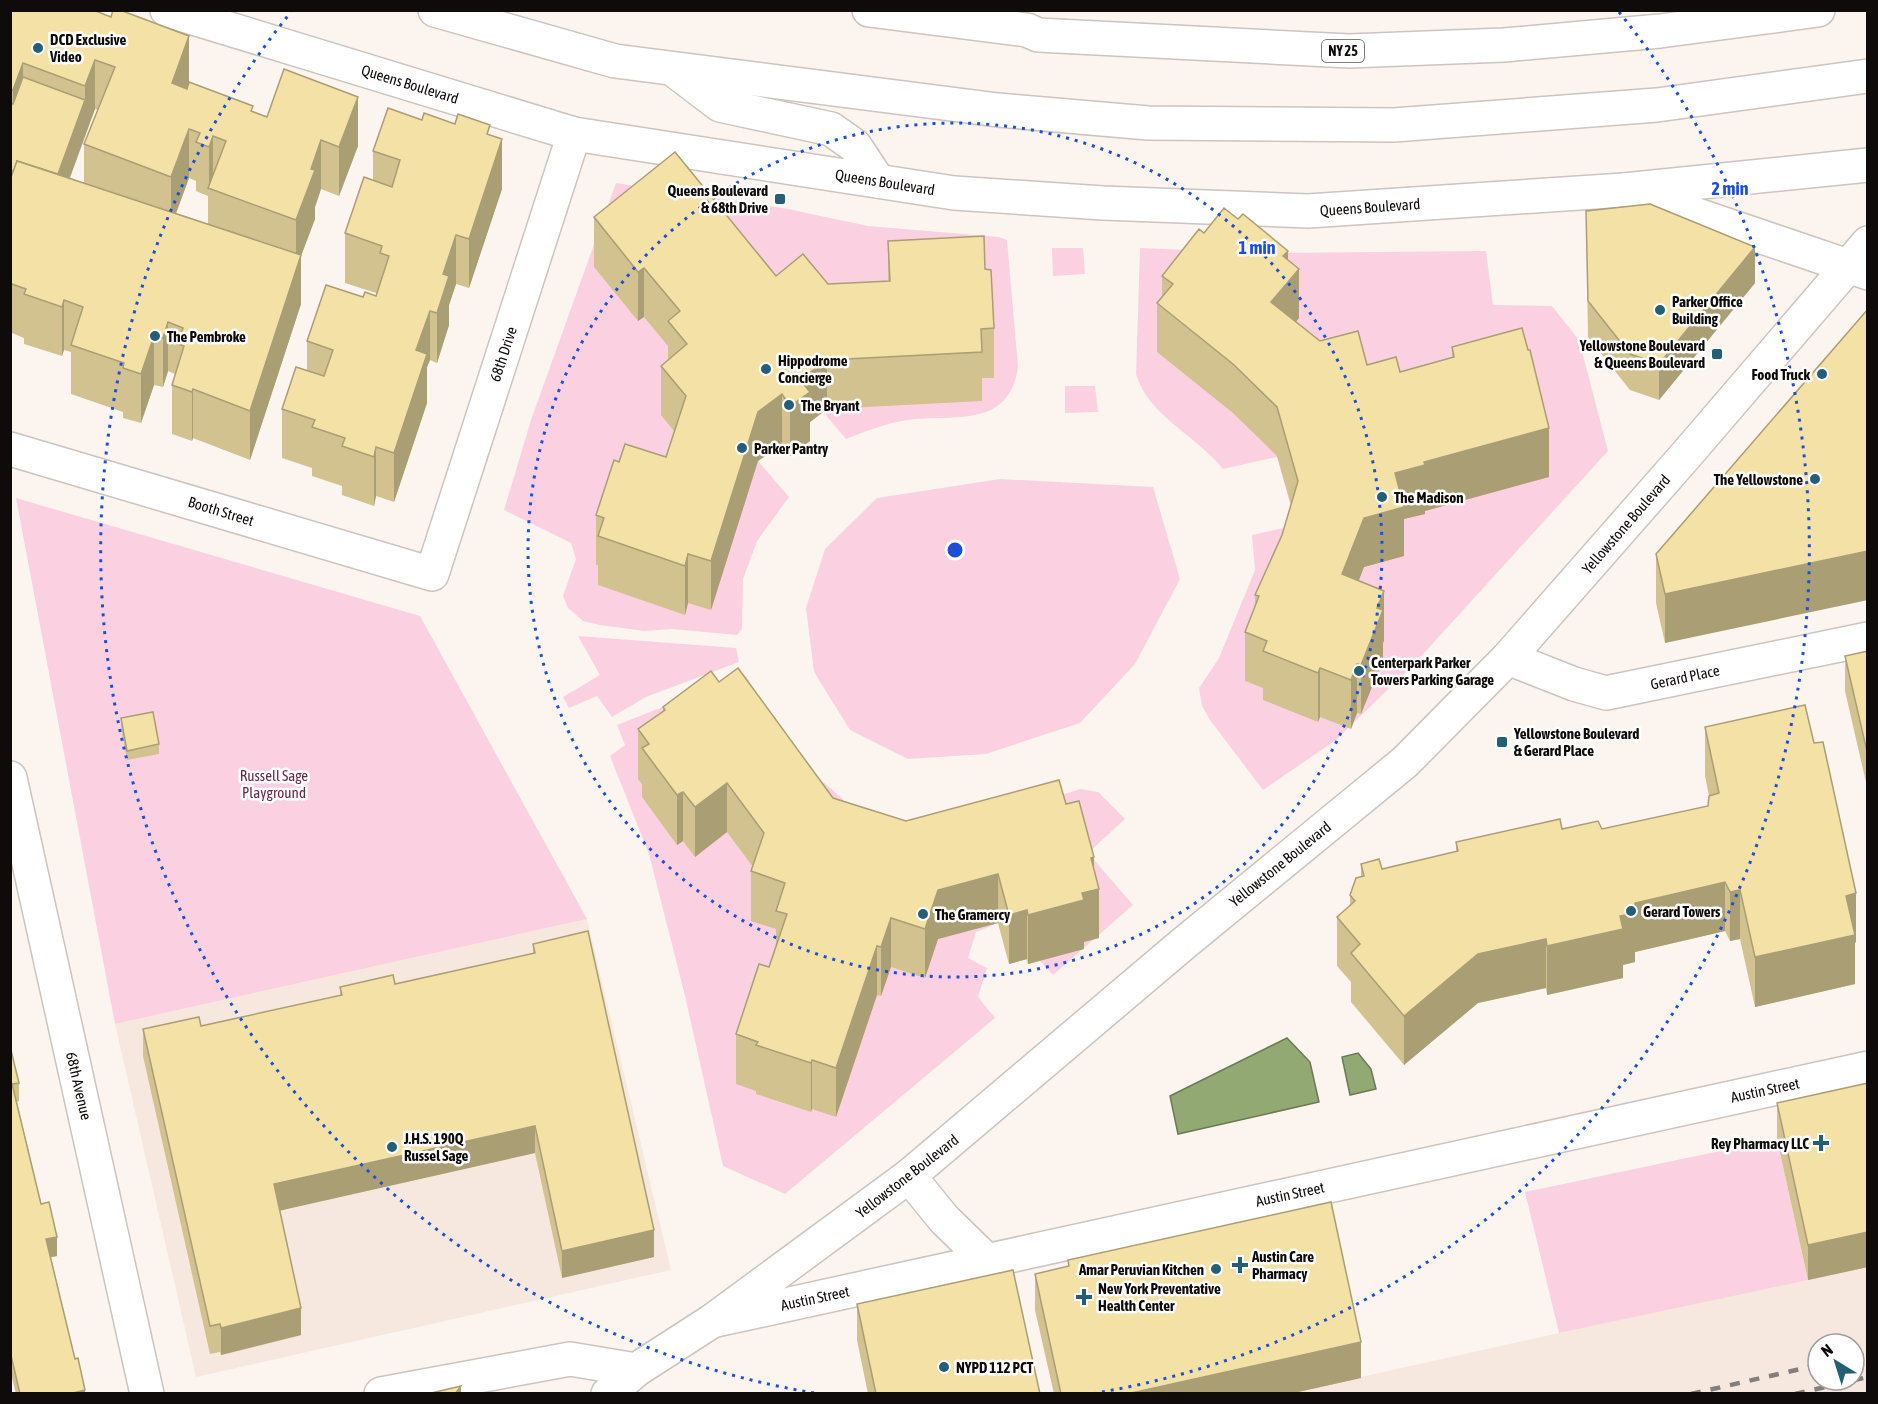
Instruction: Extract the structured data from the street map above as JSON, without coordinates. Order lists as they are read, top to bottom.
{
  "streets": {
    "street": [
      "NY 25",
      "Queens Boulevard",
      "68th Drive",
      "Booth Street",
      "Yellowstone Boulevard",
      "Gerard Place",
      "68th Avenue",
      "Austin Street"
    ]
  },
  "crossings": [
    ["Queens Boulevard", "68th Drive"],
    ["Queens Boulevard", "Yellowstone Boulevard"],
    ["68th Drive", "Booth Street"],
    ["Yellowstone Boulevard", "Gerard Place"],
    ["Yellowstone Boulevard", "Austin Street"]
  ],
  "parks": ["Russell Sage Playground"],
  "places": {
    "other": [
      "DCD Exclusive Video",
      "Parker Office Building",
      "The Pembroke",
      "Hippodrome Concierge",
      "Food Truck",
      "The Bryant",
      "Parker Pantry",
      "The Yellowstone",
      "The Madison",
      "Centerpark Parker Towers Parking Garage",
      "Gerard Towers",
      "The Gramercy",
      "J.H.S. 190Q Russel Sage",
      "Amar Peruvian Kitchen",
      "NYPD 112 PCT"
    ],
    "transit": ["Queens Boulevard & 68th Drive", "Yellowstone Boulevard & Queens Boulevard", "Yellowstone Boulevard & Gerard Place"],
    "health": ["Rey Pharmacy LLC", "Austin Care Pharmacy", "New York Preventative Health Center"]
  },
  "north": "top left",
  "rings": ["2 min", "1 min"]
}
